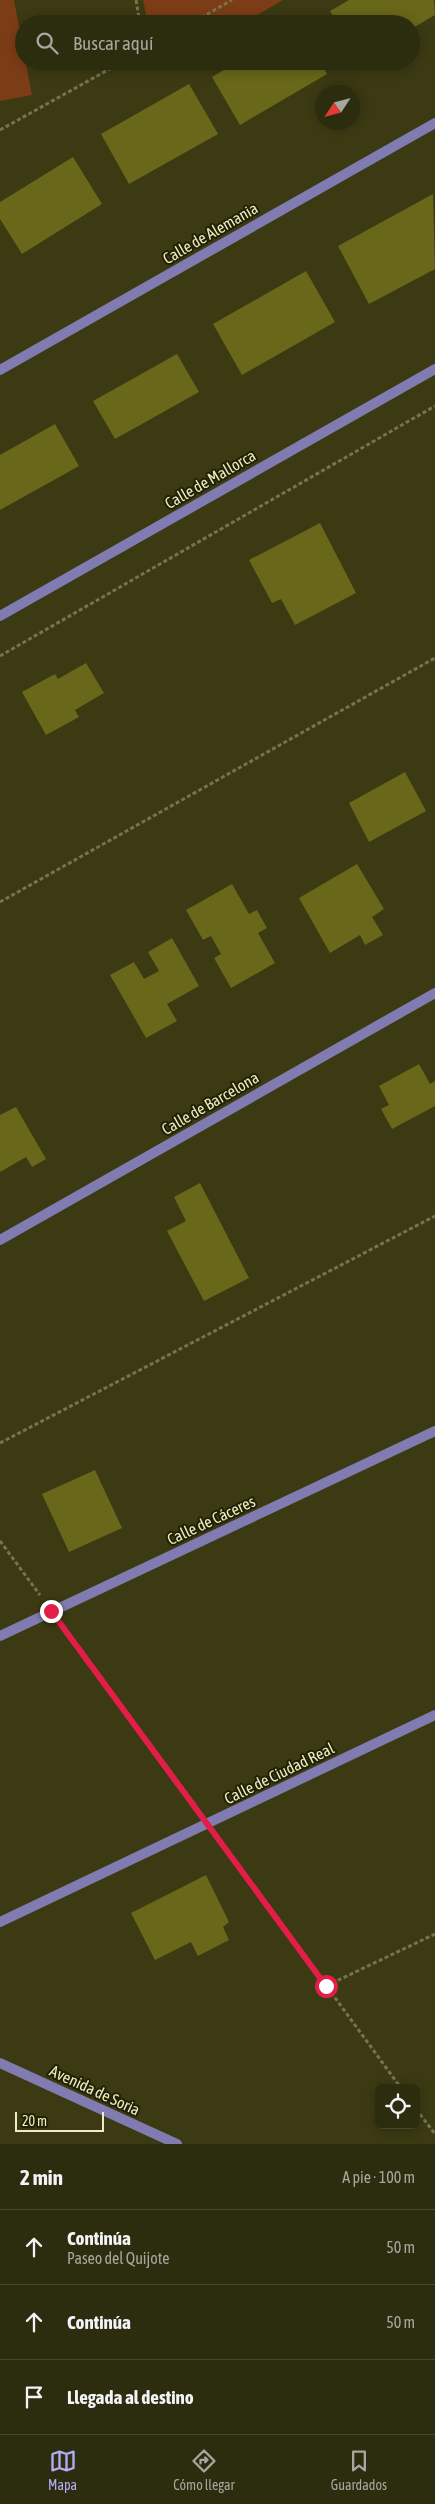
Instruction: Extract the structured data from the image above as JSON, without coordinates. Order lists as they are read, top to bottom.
{
  "streets": {
    "street": [
      "Calle de Alemania",
      "Calle de Mallorca",
      "Calle de Barcelona",
      "Calle de Cáceres",
      "Calle de Ciudad Real",
      "Avenida de Soria"
    ]
  },
  "scale_bar": "20 m",
  "north": "bottom left",
  "page": {
    "search": "Buscar aquí",
    "scale": "20 m",
    "heading": ["2 min", "A pie · 100 m"],
    "list": [
      ["Continúa", "Paseo del Quijote", "50 m"],
      ["Continúa", "50 m"],
      "Llegada al destino"
    ],
    "nav": ["Mapa", "Cómo llegar", "Guardados"]
  }
}
